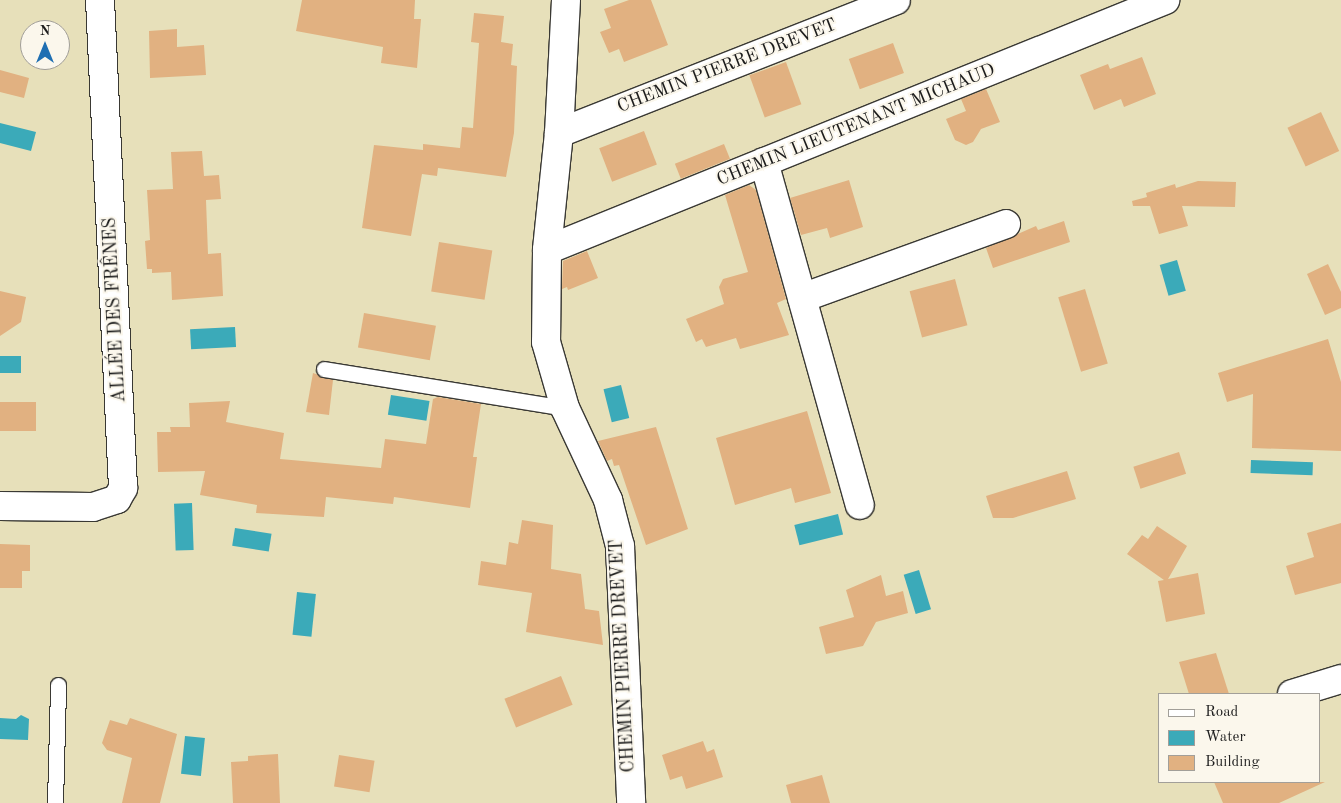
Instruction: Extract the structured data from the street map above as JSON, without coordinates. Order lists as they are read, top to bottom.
{
  "streets": {
    "street": ["CHEMIN PIERRE DREVET", "CHEMIN LIEUTENANT MICHAUD", "ALLÉE DES FRÊNES"]
  },
  "crossings": [
    ["CHEMIN PIERRE DREVET", "CHEMIN LIEUTENANT MICHAUD"]
  ],
  "legend": ["Road", "Water", "Building"],
  "north": "top"
}
